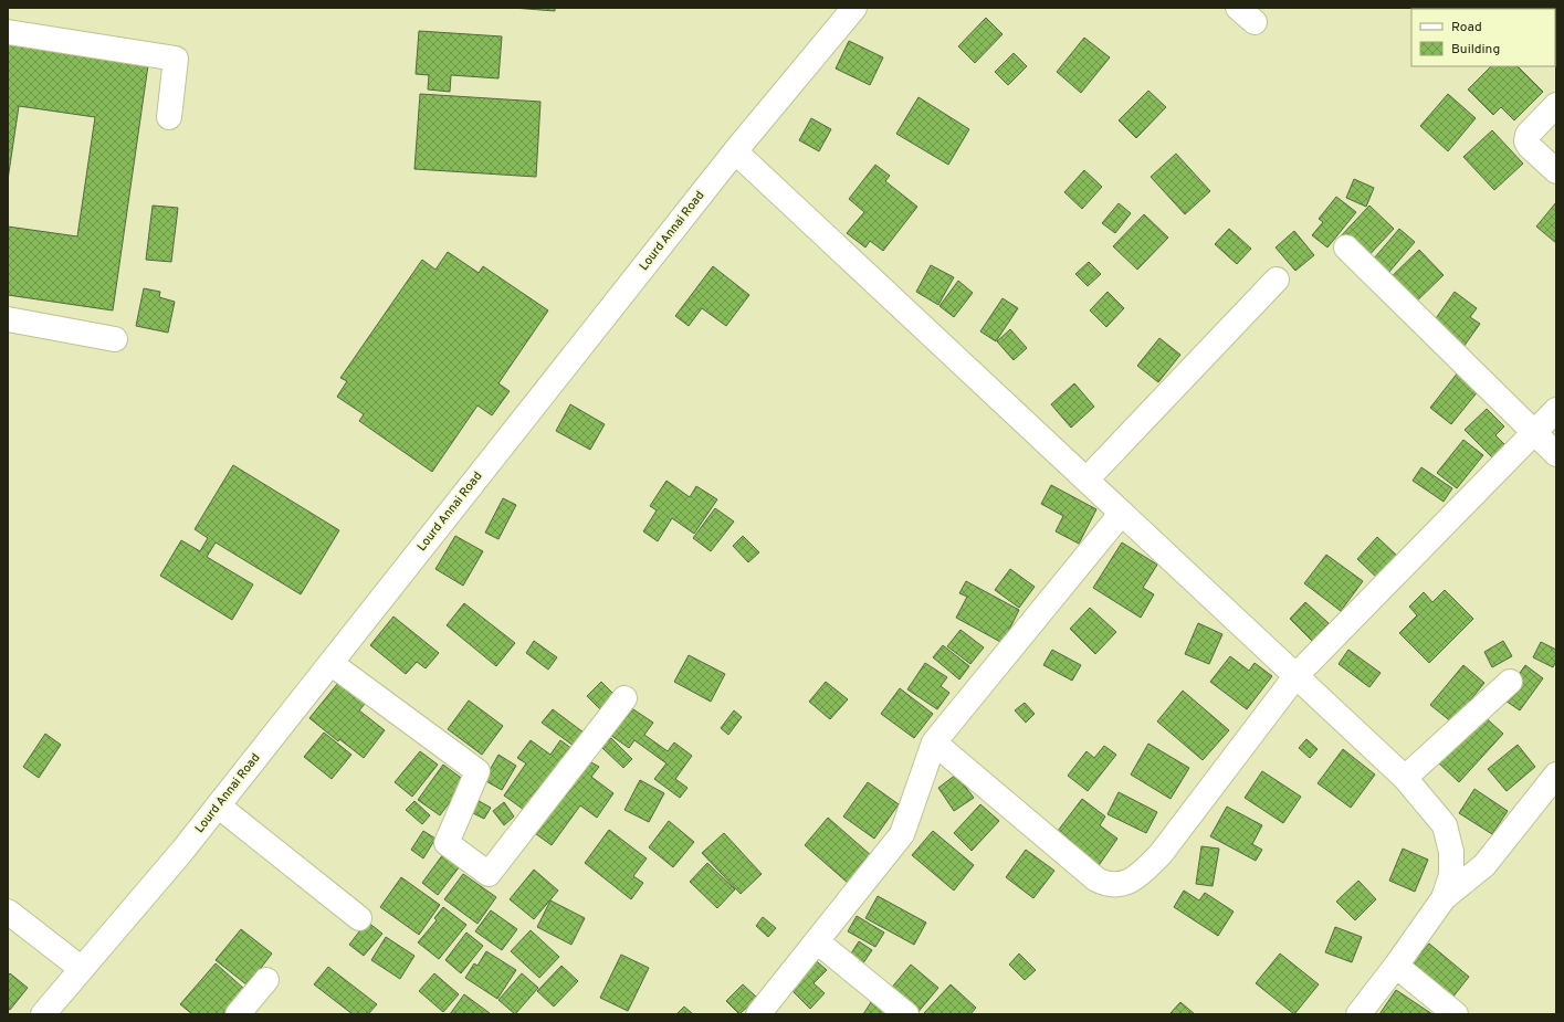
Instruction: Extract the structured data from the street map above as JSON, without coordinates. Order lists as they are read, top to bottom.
{
  "streets": {
    "street": ["Lourd Annai Road"]
  },
  "legend": ["Road", "Building"]
}
